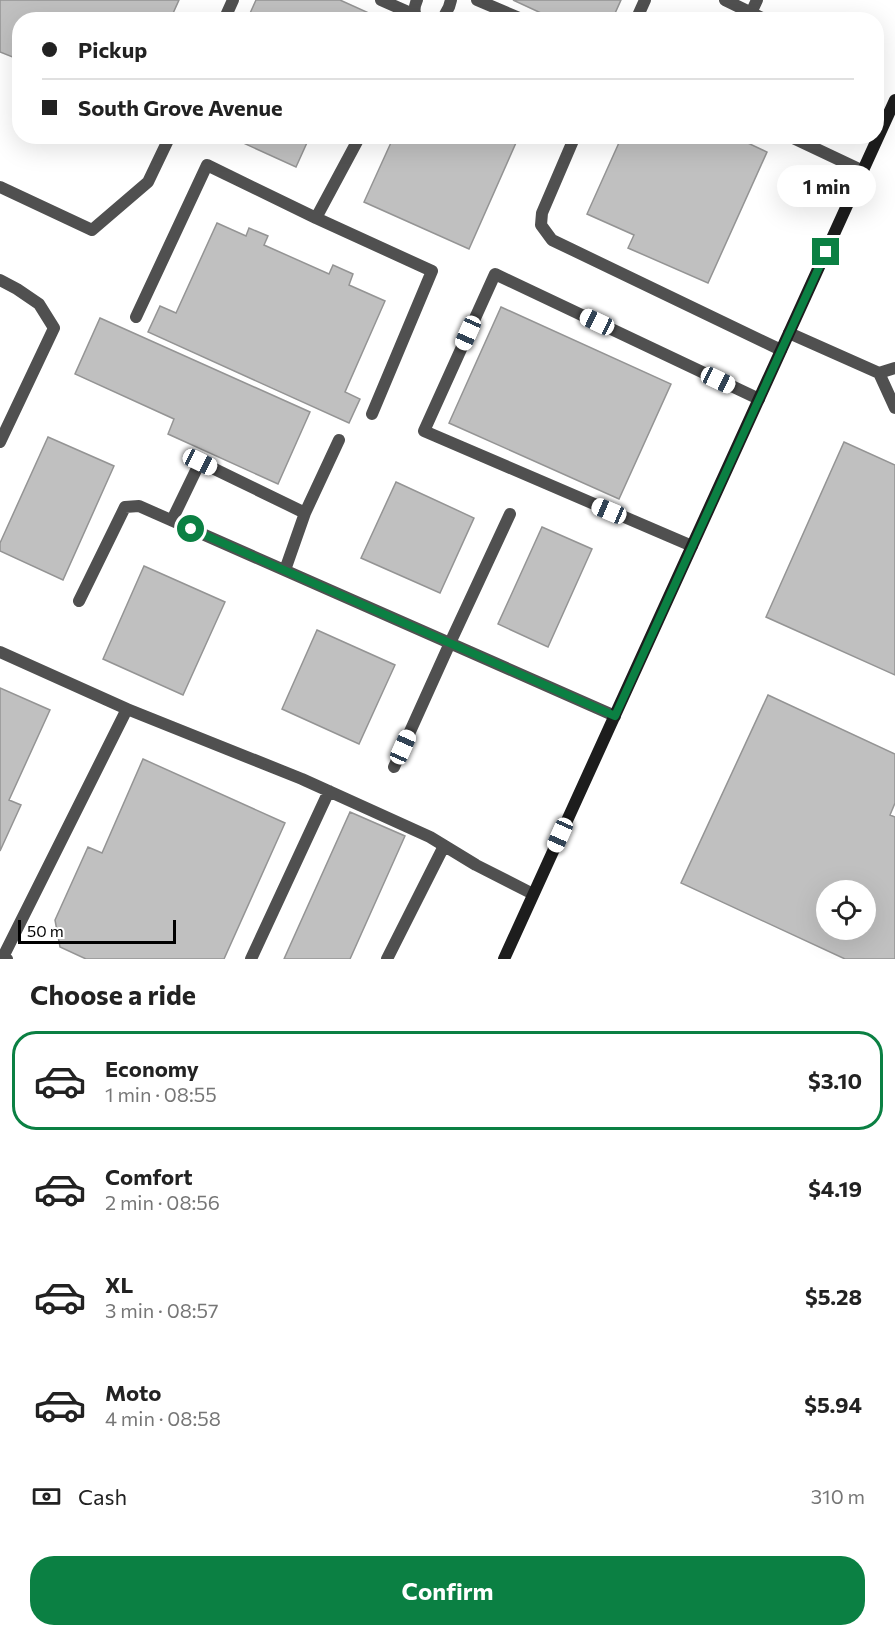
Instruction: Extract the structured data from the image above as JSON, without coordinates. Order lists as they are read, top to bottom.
{
  "scale_bar": "50 m",
  "page": {
    "banner": ["Pickup", "South Grove Avenue"],
    "bubble": "1 min",
    "scale": "50 m",
    "heading": "Choose a ride",
    "list": [
      {
        "name": "Economy",
        "note": "1 min · 08:55",
        "value": "$3.10"
      },
      {
        "name": "Comfort",
        "note": "2 min · 08:56",
        "value": "$4.19"
      },
      {
        "name": "XL",
        "note": "3 min · 08:57",
        "value": "$5.28"
      },
      {
        "name": "Moto",
        "note": "4 min · 08:58",
        "value": "$5.94"
      }
    ],
    "pay": ["Cash", "310 m"],
    "buttons": "Confirm"
  }
}
